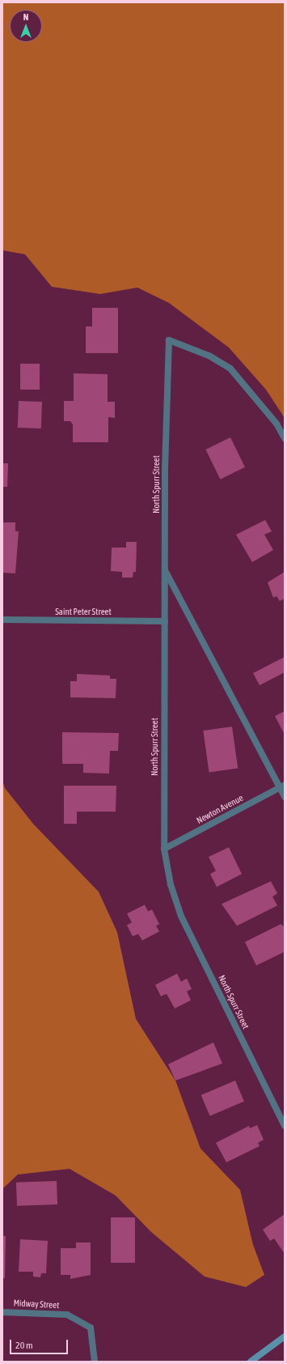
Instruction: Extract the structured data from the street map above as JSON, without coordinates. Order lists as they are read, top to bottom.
{
  "streets": {
    "street": [
      "North Spurr Street",
      "Saint Peter Street",
      "Newton Avenue",
      "Midway Street"
    ]
  },
  "crossings": [
    ["North Spurr Street", "Saint Peter Street"],
    ["North Spurr Street", "Newton Avenue"]
  ],
  "scale_bar": "20 m",
  "north": "top"
}
